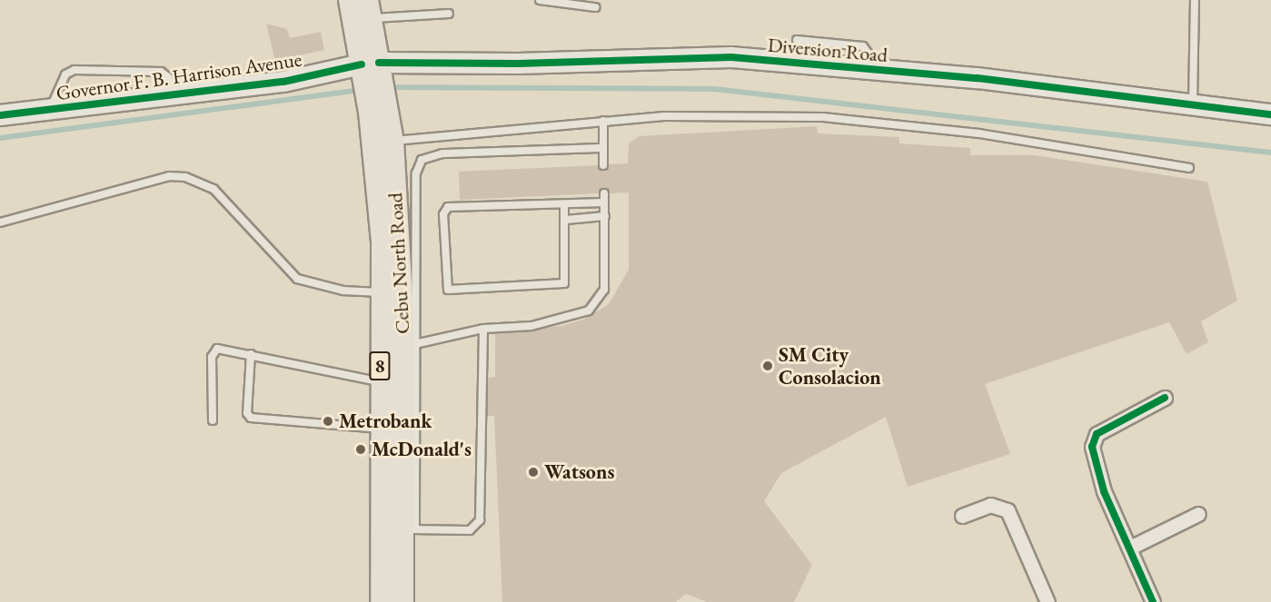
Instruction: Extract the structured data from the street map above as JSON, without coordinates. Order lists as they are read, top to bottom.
{
  "streets": {
    "main road": ["Cebu North Road", "8"],
    "street": ["Diversion Road", "Governor F. B. Harrison Avenue"]
  },
  "crossings": [
    ["Diversion Road", "Governor F. B. Harrison Avenue"],
    ["Diversion Road", "Cebu North Road"],
    ["Governor F. B. Harrison Avenue", "Cebu North Road"]
  ],
  "places": [
    "SM City Consolacion",
    "Metrobank",
    "McDonald's",
    "Watsons"
  ]
}
